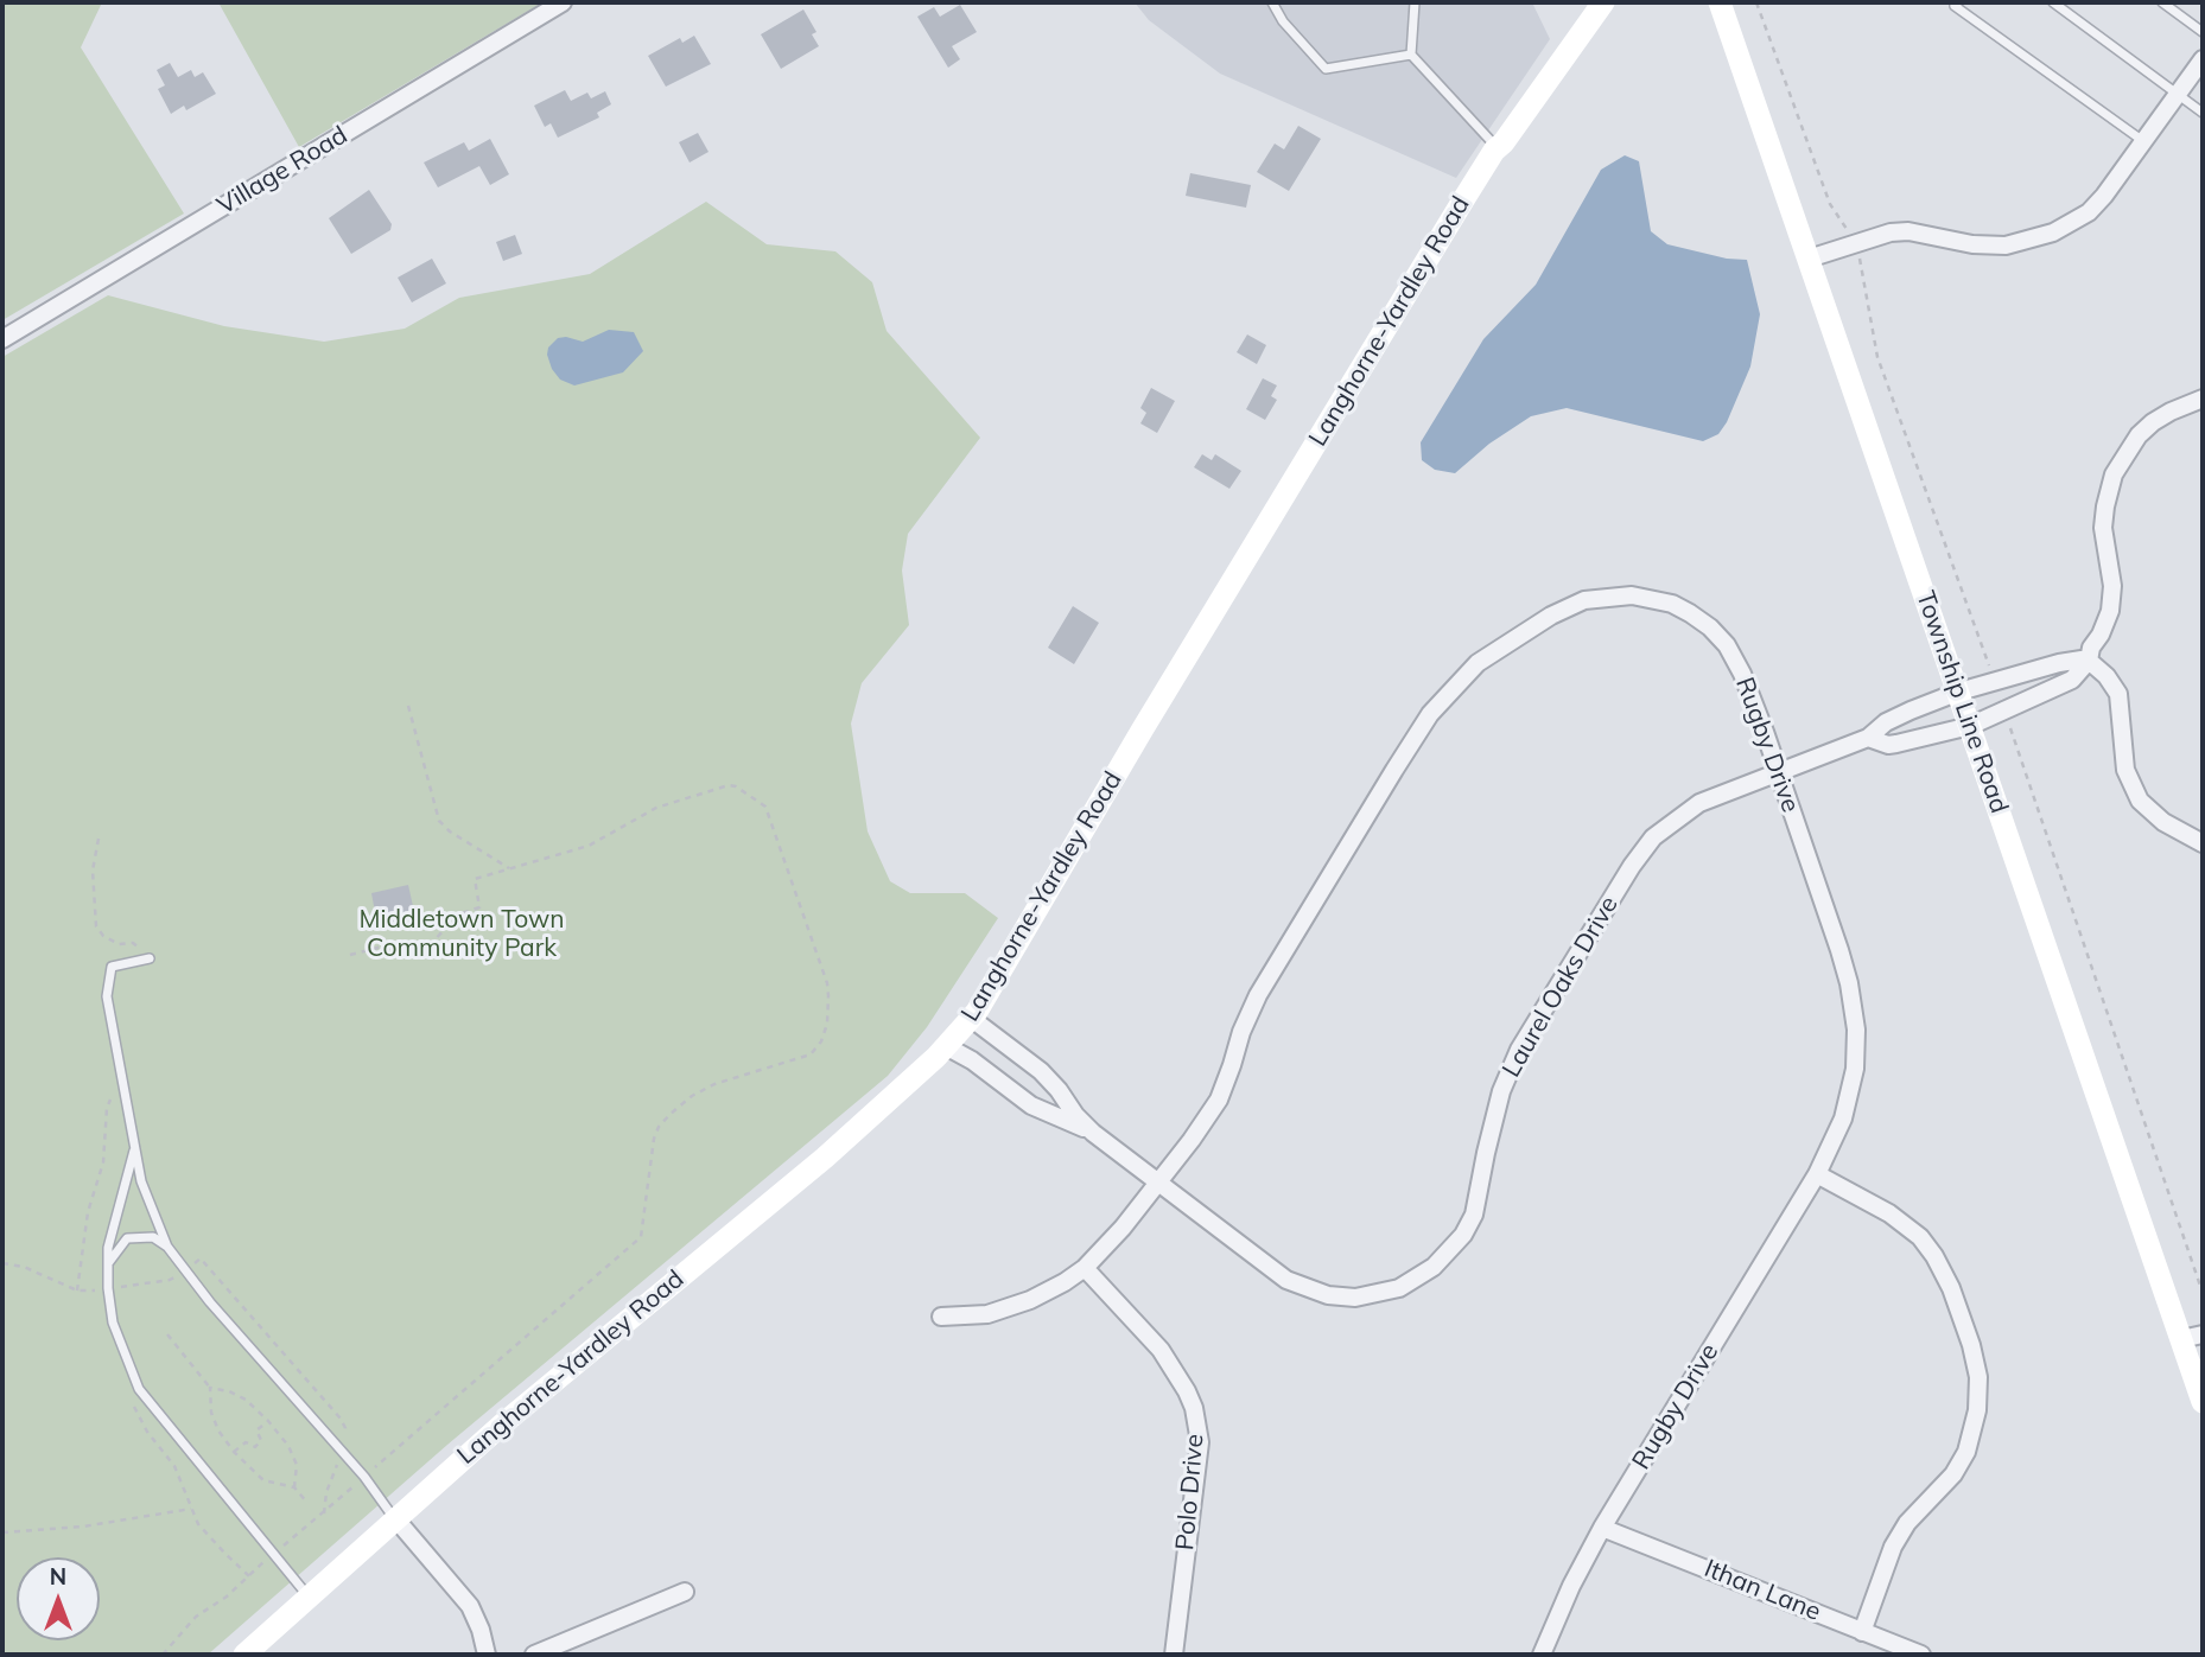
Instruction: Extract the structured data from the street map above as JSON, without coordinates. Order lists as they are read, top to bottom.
{
  "streets": {
    "main road": ["Langhorne-Yardley Road", "Township Line Road"],
    "street": [
      "Village Road",
      "Rugby Drive",
      "Laurel Oaks Drive",
      "Polo Drive",
      "Ithan Lane"
    ]
  },
  "crossings": [
    ["Langhorne-Yardley Road", "Laurel Oaks Drive"],
    ["Township Line Road", "Laurel Oaks Drive"],
    ["Rugby Drive", "Laurel Oaks Drive"],
    ["Rugby Drive", "Polo Drive"],
    ["Rugby Drive", "Ithan Lane"]
  ],
  "parks": ["Middletown Town Community Park"],
  "north": "top"
}
